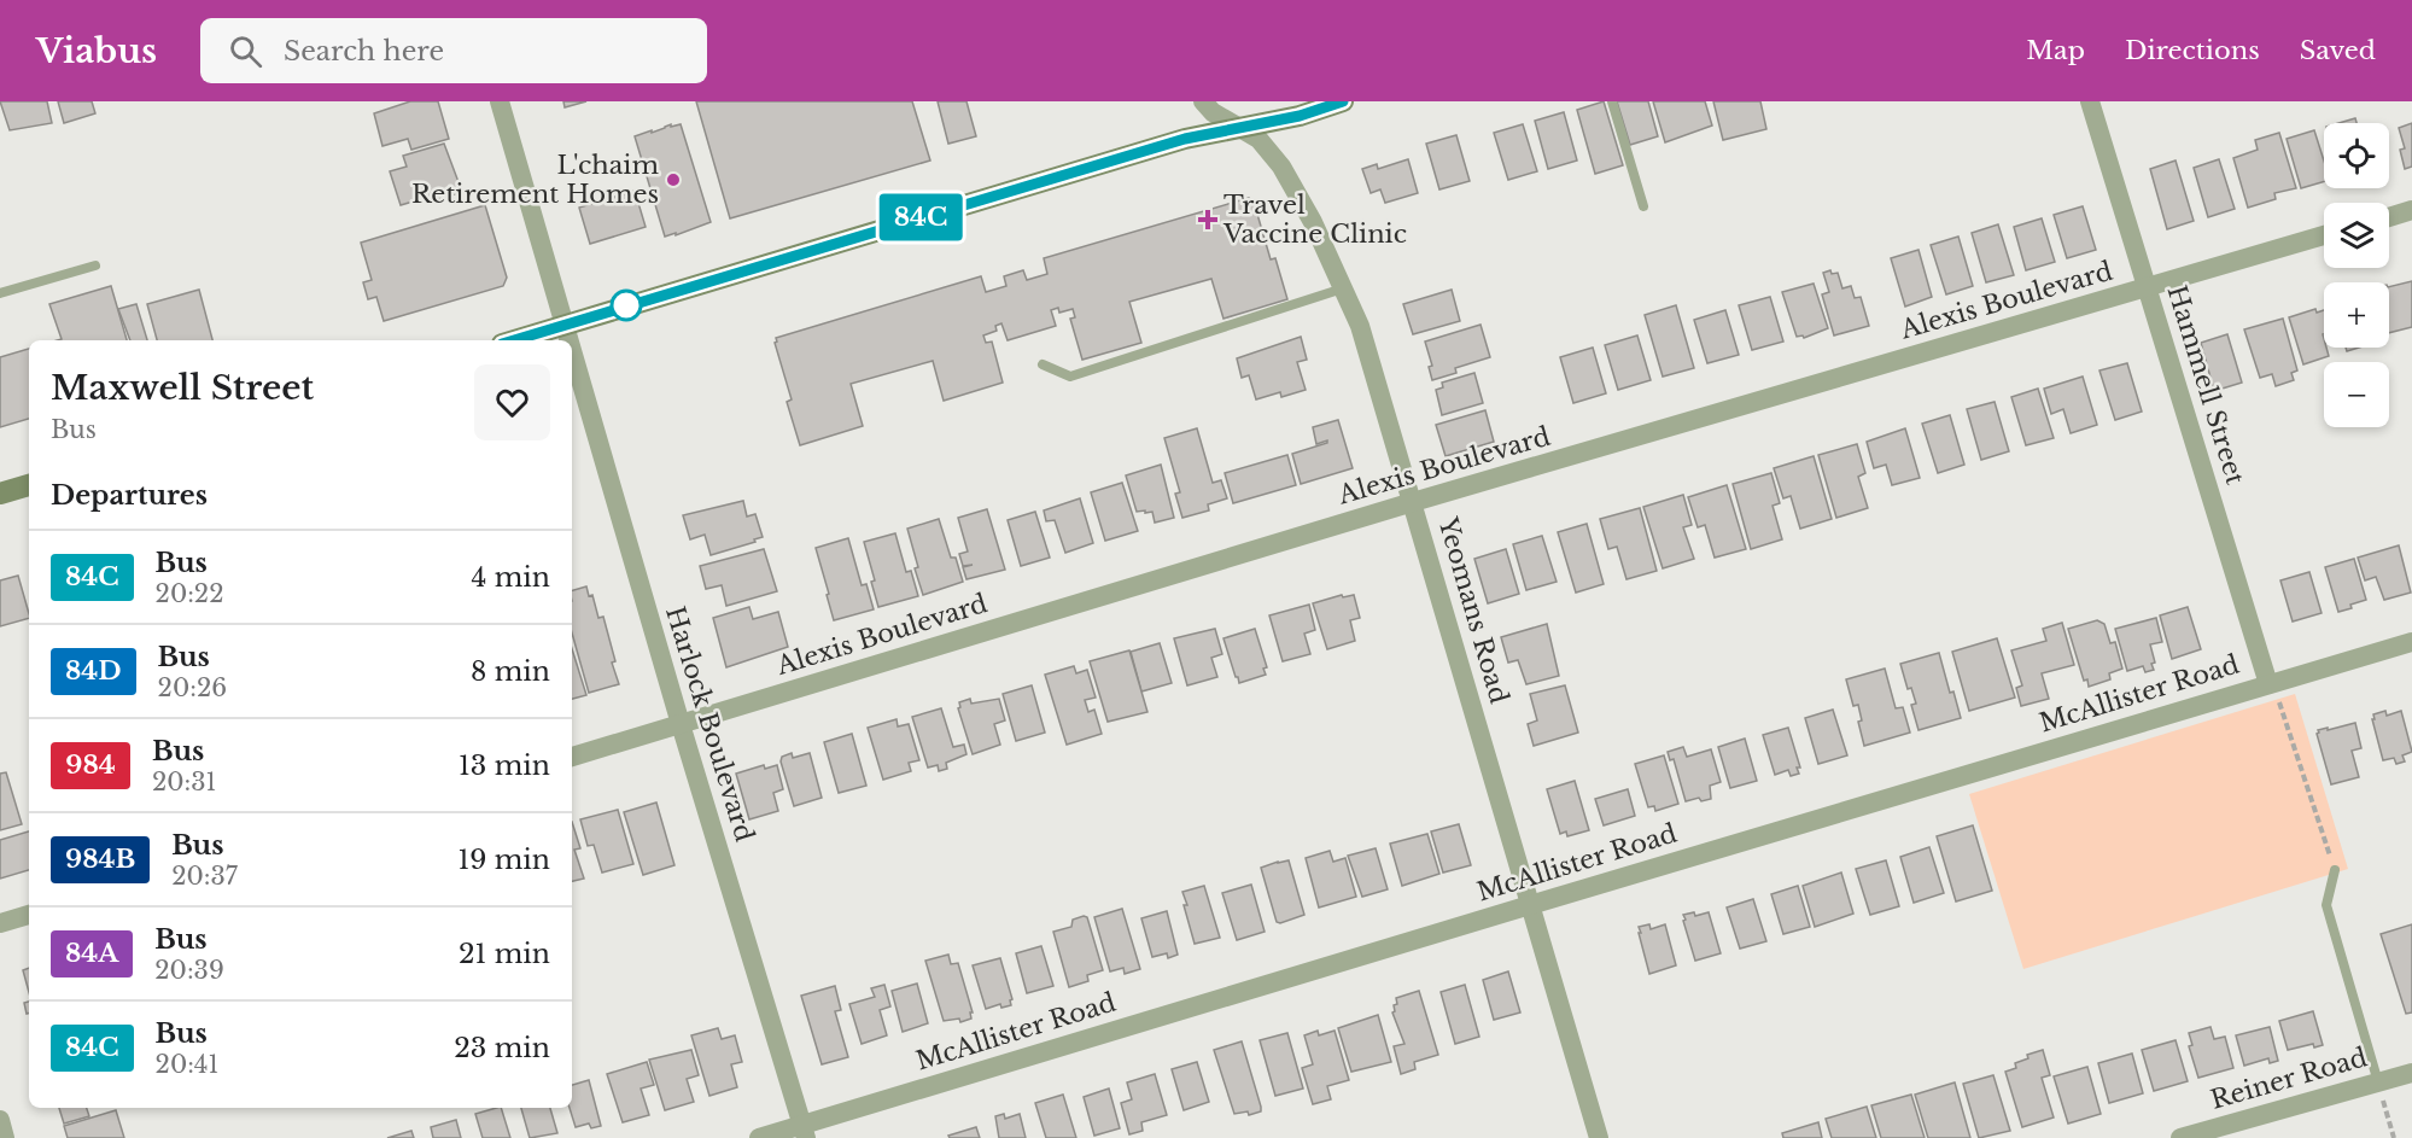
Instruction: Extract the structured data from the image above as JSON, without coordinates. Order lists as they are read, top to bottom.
{
  "streets": {
    "street": [
      "Alexis Boulevard",
      "Hammell Street",
      "Yeomans Road",
      "McAllister Road",
      "Harlock Boulevard",
      "Reiner Road"
    ]
  },
  "crossings": [
    ["Alexis Boulevard", "Hammell Street"],
    ["Alexis Boulevard", "Yeomans Road"],
    ["Alexis Boulevard", "Harlock Boulevard"],
    ["Hammell Street", "McAllister Road"],
    ["Yeomans Road", "McAllister Road"],
    ["McAllister Road", "Harlock Boulevard"]
  ],
  "places": {
    "other": ["L'chaim Retirement Homes"],
    "health": ["Travel Vaccine Clinic"]
  },
  "lines": ["bus line 84C"],
  "page": {
    "header": "Viabus",
    "search": "Search here",
    "nav": ["Map", "Directions", "Saved"],
    "on_map": "84C",
    "map_buttons": ["+", "−"],
    "heading": [
      ["Maxwell Street", "Bus"],
      "Departures"
    ],
    "list": [
      {
        "mark": "84C",
        "name": "Bus",
        "note": "20:22",
        "value": "4 min"
      },
      {
        "mark": "84D",
        "name": "Bus",
        "note": "20:26",
        "value": "8 min"
      },
      {
        "mark": "984",
        "name": "Bus",
        "note": "20:31",
        "value": "13 min"
      },
      {
        "mark": "984B",
        "name": "Bus",
        "note": "20:37",
        "value": "19 min"
      },
      {
        "mark": "84A",
        "name": "Bus",
        "note": "20:39",
        "value": "21 min"
      },
      {
        "mark": "84C",
        "name": "Bus",
        "note": "20:41",
        "value": "23 min"
      }
    ]
  }
}
